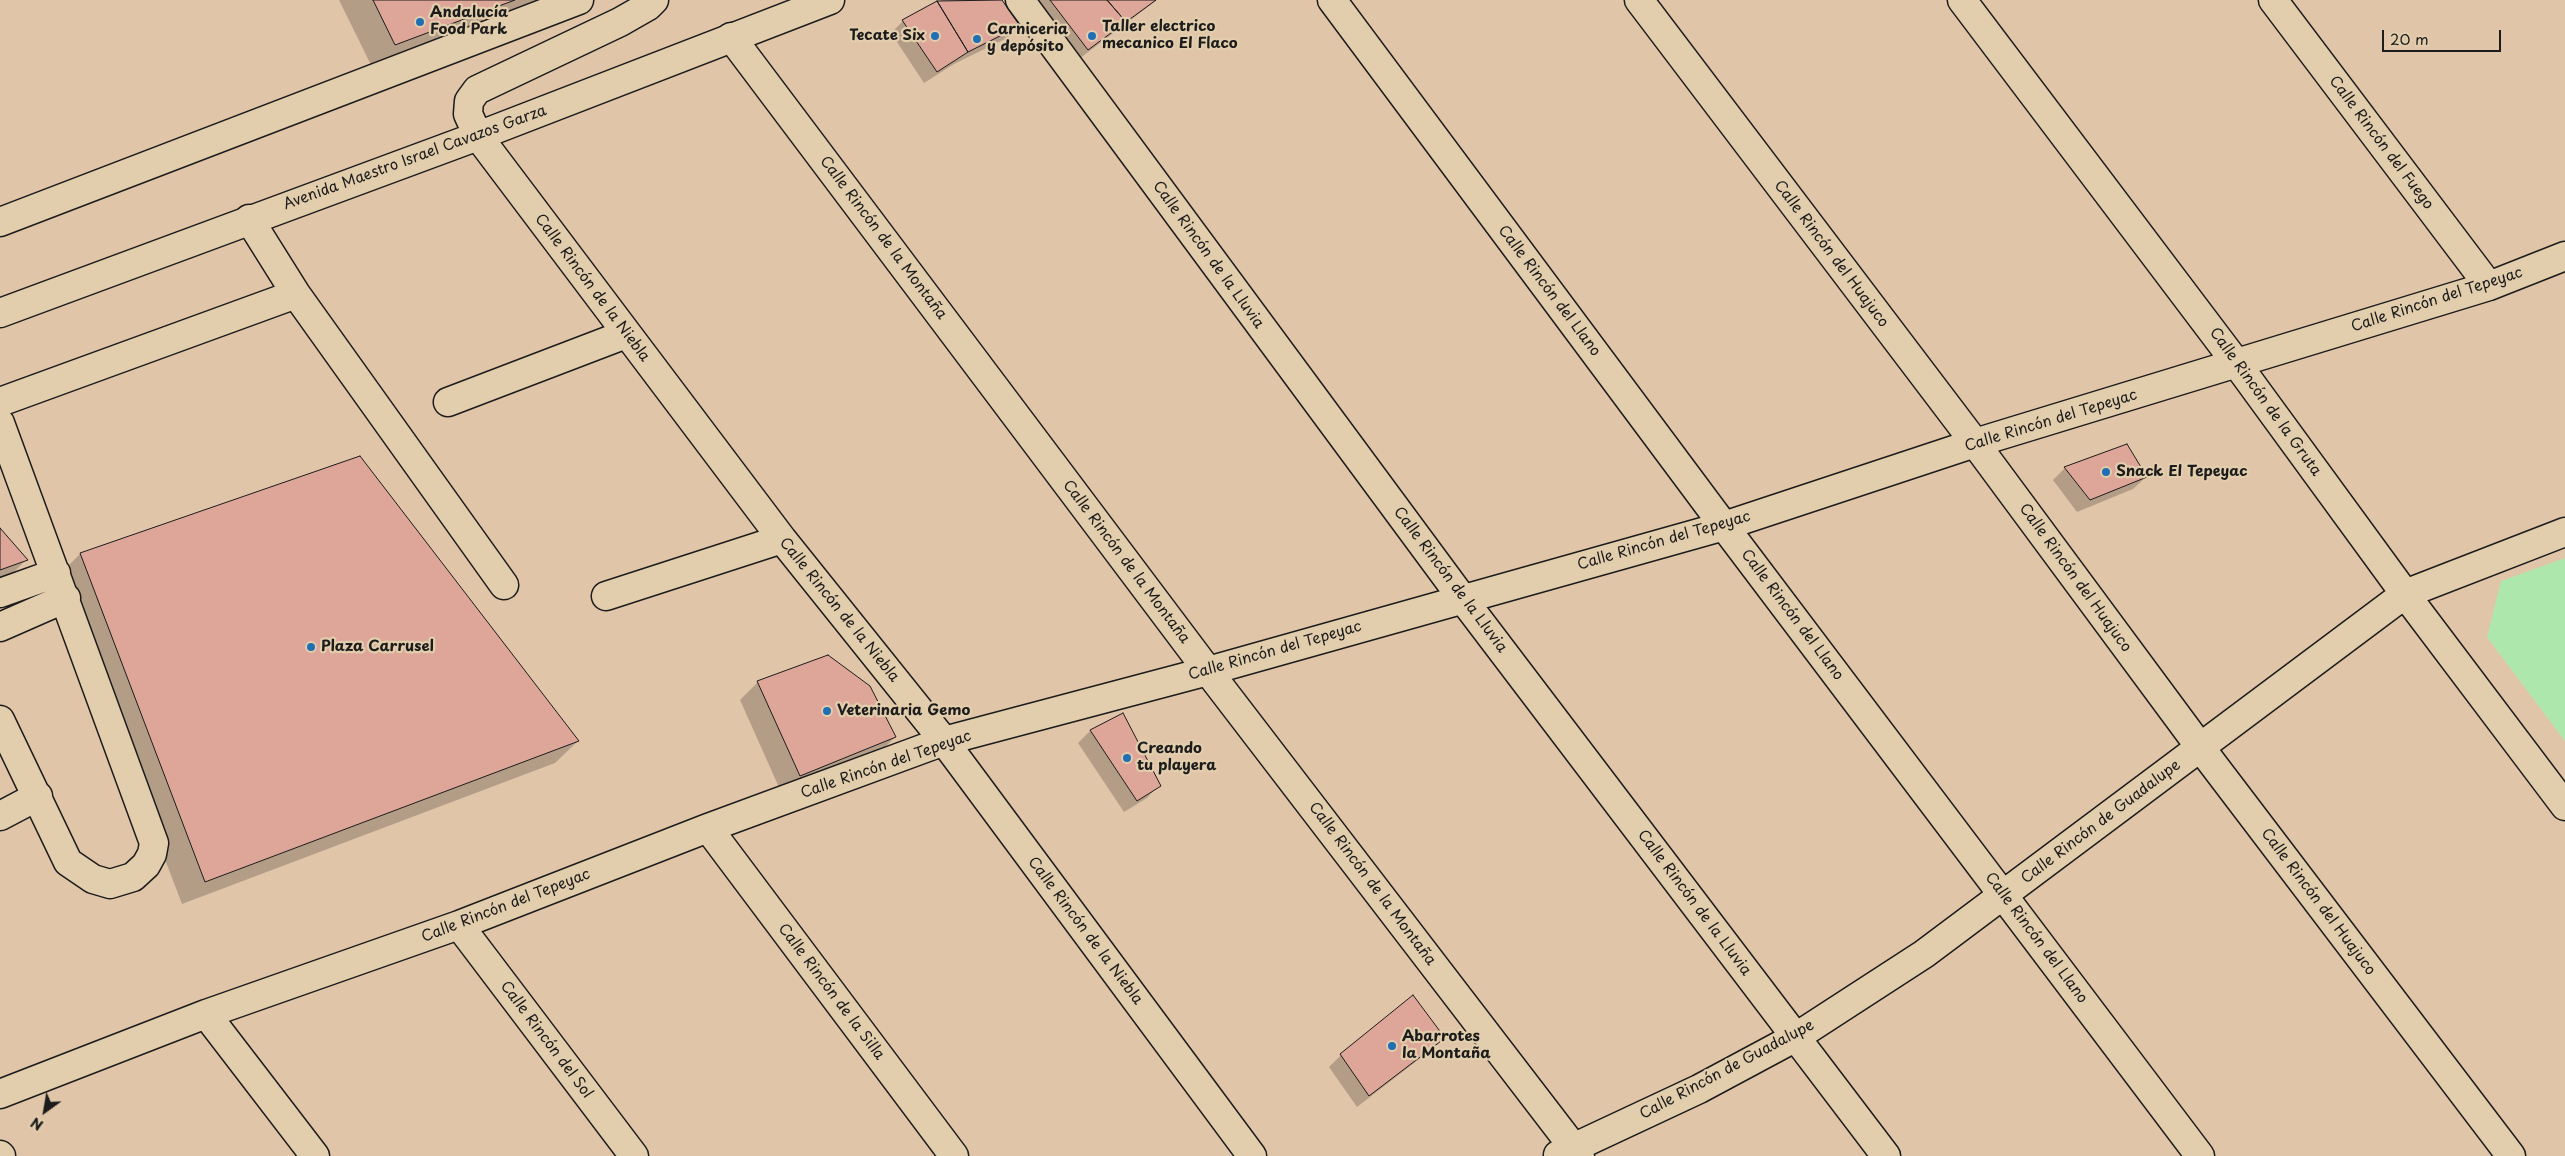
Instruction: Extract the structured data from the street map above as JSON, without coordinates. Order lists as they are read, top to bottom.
{
  "streets": {
    "street": [
      "Calle Rincón del Fuego",
      "Avenida Maestro Israel Cavazos Garza",
      "Calle Rincón de la Montaña",
      "Calle Rincón del Huajuco",
      "Calle Rincón de la Lluvia",
      "Calle Rincón de la Niebla",
      "Calle Rincón del Llano",
      "Calle Rincón del Tepeyac",
      "Calle Rincón de la Gruta",
      "Calle Rincón de Guadalupe",
      "Calle Rincón de la Silla",
      "Calle Rincón del Sol"
    ]
  },
  "crossings": [
    ["Calle Rincón del Fuego", "Calle Rincón del Tepeyac"],
    ["Avenida Maestro Israel Cavazos Garza", "Calle Rincón de la Montaña"],
    ["Avenida Maestro Israel Cavazos Garza", "Calle Rincón de la Niebla"],
    ["Calle Rincón de la Montaña", "Calle Rincón del Tepeyac"],
    ["Calle Rincón de la Montaña", "Calle Rincón de Guadalupe"],
    ["Calle Rincón del Huajuco", "Calle Rincón del Tepeyac"],
    ["Calle Rincón del Huajuco", "Calle Rincón de Guadalupe"],
    ["Calle Rincón de la Lluvia", "Calle Rincón del Tepeyac"],
    ["Calle Rincón de la Lluvia", "Calle Rincón de Guadalupe"],
    ["Calle Rincón de la Niebla", "Calle Rincón del Tepeyac"],
    ["Calle Rincón del Llano", "Calle Rincón del Tepeyac"],
    ["Calle Rincón del Llano", "Calle Rincón de Guadalupe"],
    ["Calle Rincón del Tepeyac", "Calle Rincón de la Gruta"],
    ["Calle Rincón del Tepeyac", "Calle Rincón de la Silla"],
    ["Calle Rincón del Tepeyac", "Calle Rincón del Sol"],
    ["Calle Rincón de la Gruta", "Calle Rincón de Guadalupe"]
  ],
  "places": [
    "Andalucía Food Park",
    "Tecate Six",
    "Taller electrico mecanico El Flaco",
    "Carniceria y depósito",
    "Snack El Tepeyac",
    "Plaza Carrusel",
    "Veterinaria Gemo",
    "Creando tu playera",
    "Abarrotes la Montaña"
  ],
  "scale_bar": "20 m",
  "north": "bottom left"
}
